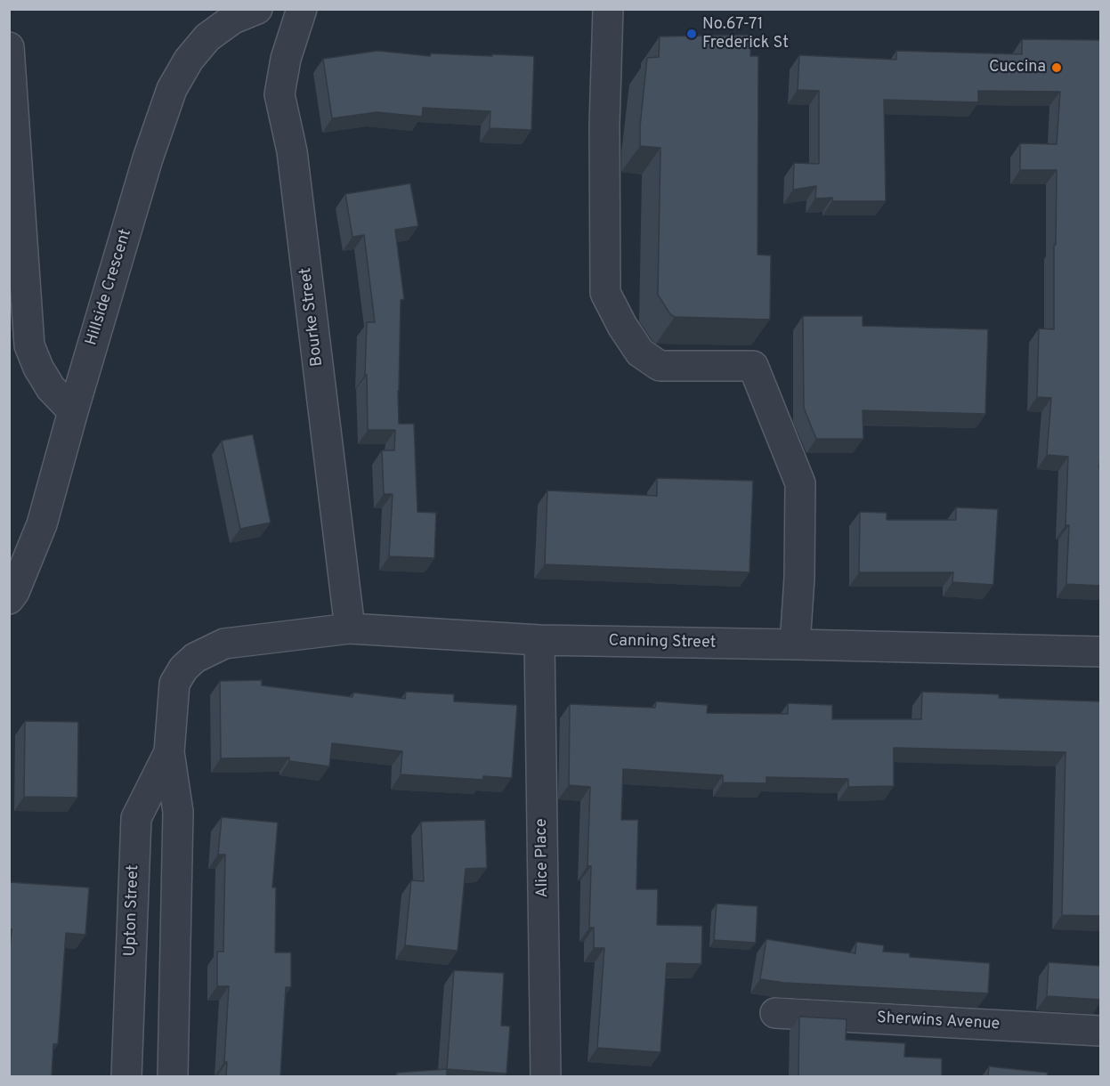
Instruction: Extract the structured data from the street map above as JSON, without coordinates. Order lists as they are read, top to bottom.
{
  "streets": {
    "street": [
      "Hillside Crescent",
      "Bourke Street",
      "Canning Street",
      "Alice Place",
      "Upton Street",
      "Sherwins Avenue"
    ]
  },
  "crossings": [
    ["Bourke Street", "Canning Street"],
    ["Canning Street", "Alice Place"],
    ["Canning Street", "Upton Street"]
  ],
  "places": ["No.67-71 Frederick St", "Cuccina"]
}
